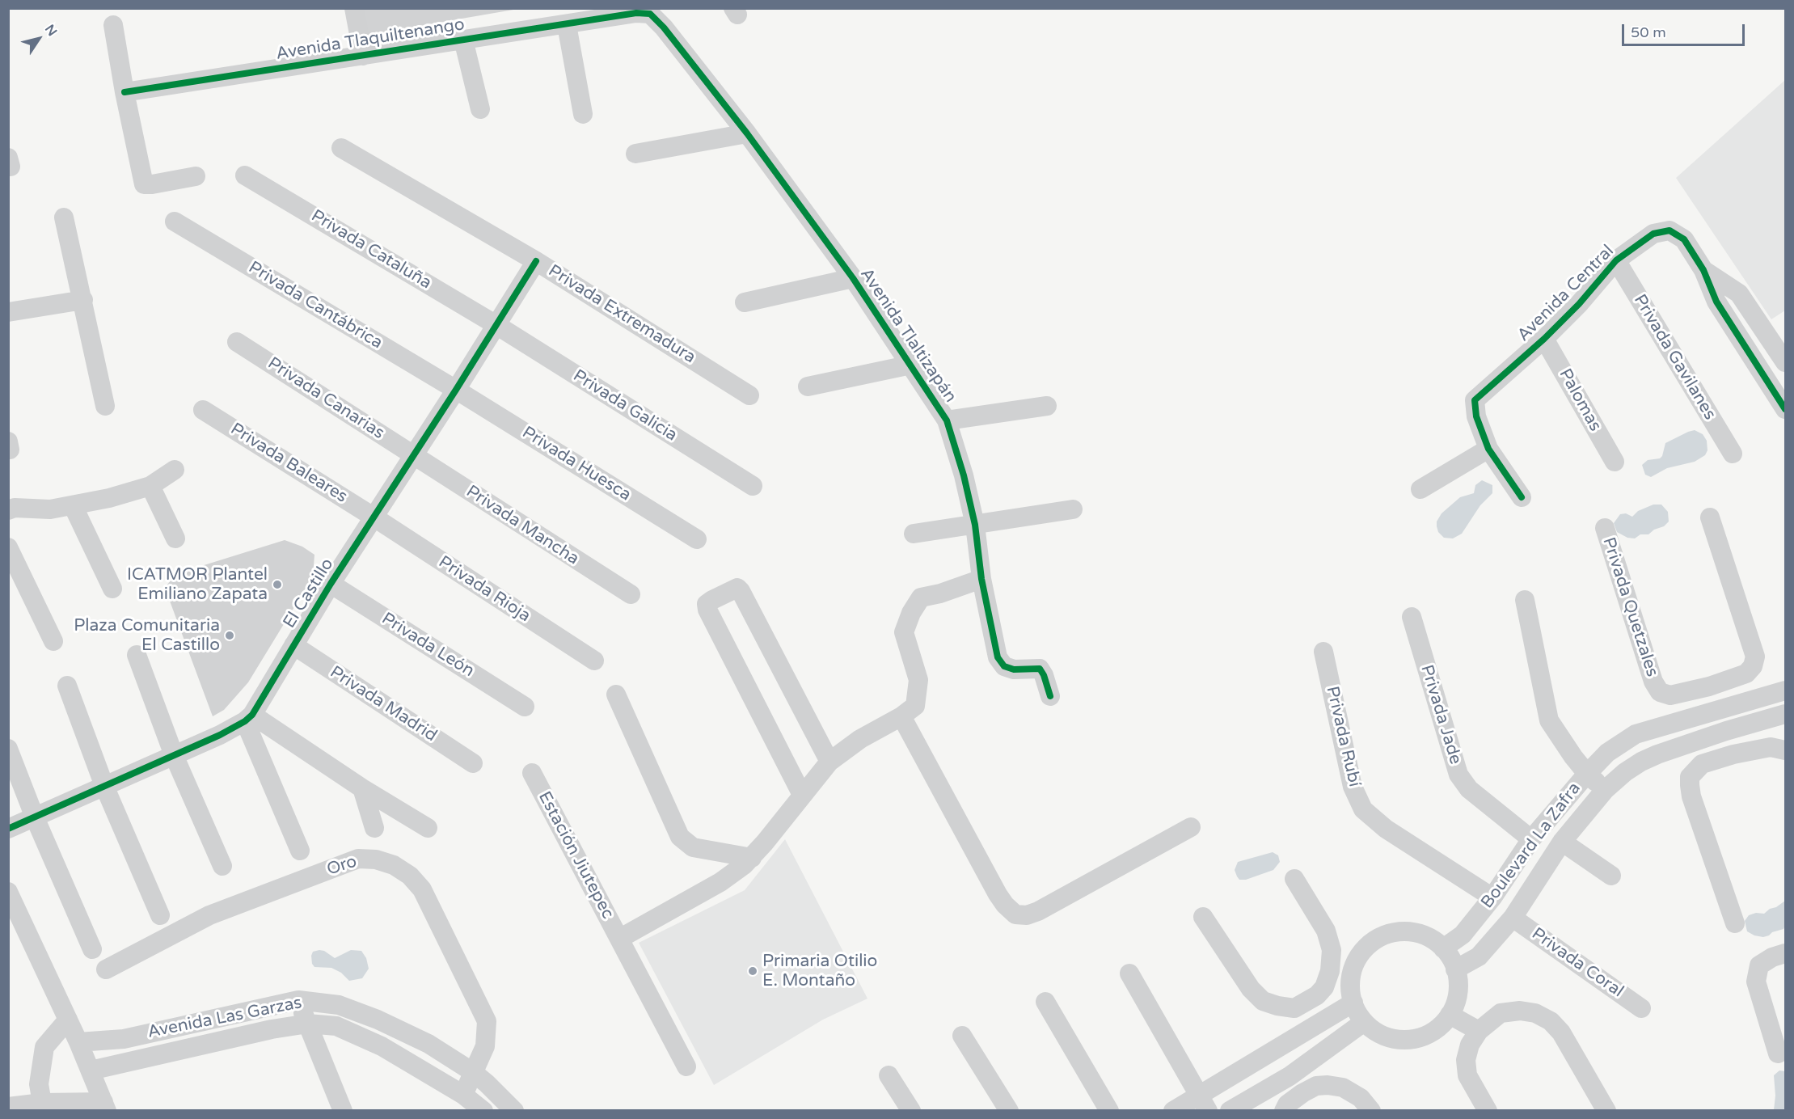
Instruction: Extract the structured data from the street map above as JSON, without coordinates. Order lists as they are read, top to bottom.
{
  "streets": {
    "street": [
      "Avenida Tlaquiltenango",
      "Privada Cataluña",
      "Avenida Central",
      "Privada Cantábrica",
      "Privada Extremadura",
      "Avenida Tlaltizapán",
      "Privada Gavilanes",
      "Privada Canarias",
      "Palomas",
      "Privada Galicia",
      "Privada Baleares",
      "Privada Huesca",
      "Privada Mancha",
      "Privada Rioja",
      "El Castillo",
      "Privada Quetzales",
      "Privada León",
      "Privada Madrid",
      "Privada Jade",
      "Privada Rubí",
      "Boulevard La Zafra",
      "Estación Jiutepec",
      "Oro",
      "Privada Coral",
      "Avenida Las Garzas"
    ]
  },
  "crossings": [
    ["Avenida Tlaquiltenango", "Avenida Tlaltizapán"],
    ["Privada Cataluña", "Privada Galicia"],
    ["Privada Cataluña", "El Castillo"],
    ["Avenida Central", "Privada Gavilanes"],
    ["Avenida Central", "Palomas"],
    ["Privada Cantábrica", "Privada Huesca"],
    ["Privada Cantábrica", "El Castillo"],
    ["Privada Extremadura", "El Castillo"],
    ["Avenida Tlaltizapán", "Estación Jiutepec"],
    ["Privada Canarias", "Privada Mancha"],
    ["Privada Canarias", "El Castillo"],
    ["Privada Galicia", "El Castillo"],
    ["Privada Baleares", "Privada Rioja"],
    ["Privada Baleares", "El Castillo"],
    ["Privada Huesca", "El Castillo"],
    ["Privada Mancha", "El Castillo"],
    ["Privada Rioja", "El Castillo"],
    ["El Castillo", "Privada León"],
    ["El Castillo", "Privada Madrid"],
    ["Privada Jade", "Boulevard La Zafra"],
    ["Privada Rubí", "Boulevard La Zafra"],
    ["Boulevard La Zafra", "Privada Coral"],
    ["Oro", "Avenida Las Garzas"]
  ],
  "places": ["ICATMOR Plantel Emiliano Zapata", "Plaza Comunitaria El Castillo", "Primaria Otilio E. Montaño"],
  "scale_bar": "50 m",
  "north": "top right"
}
